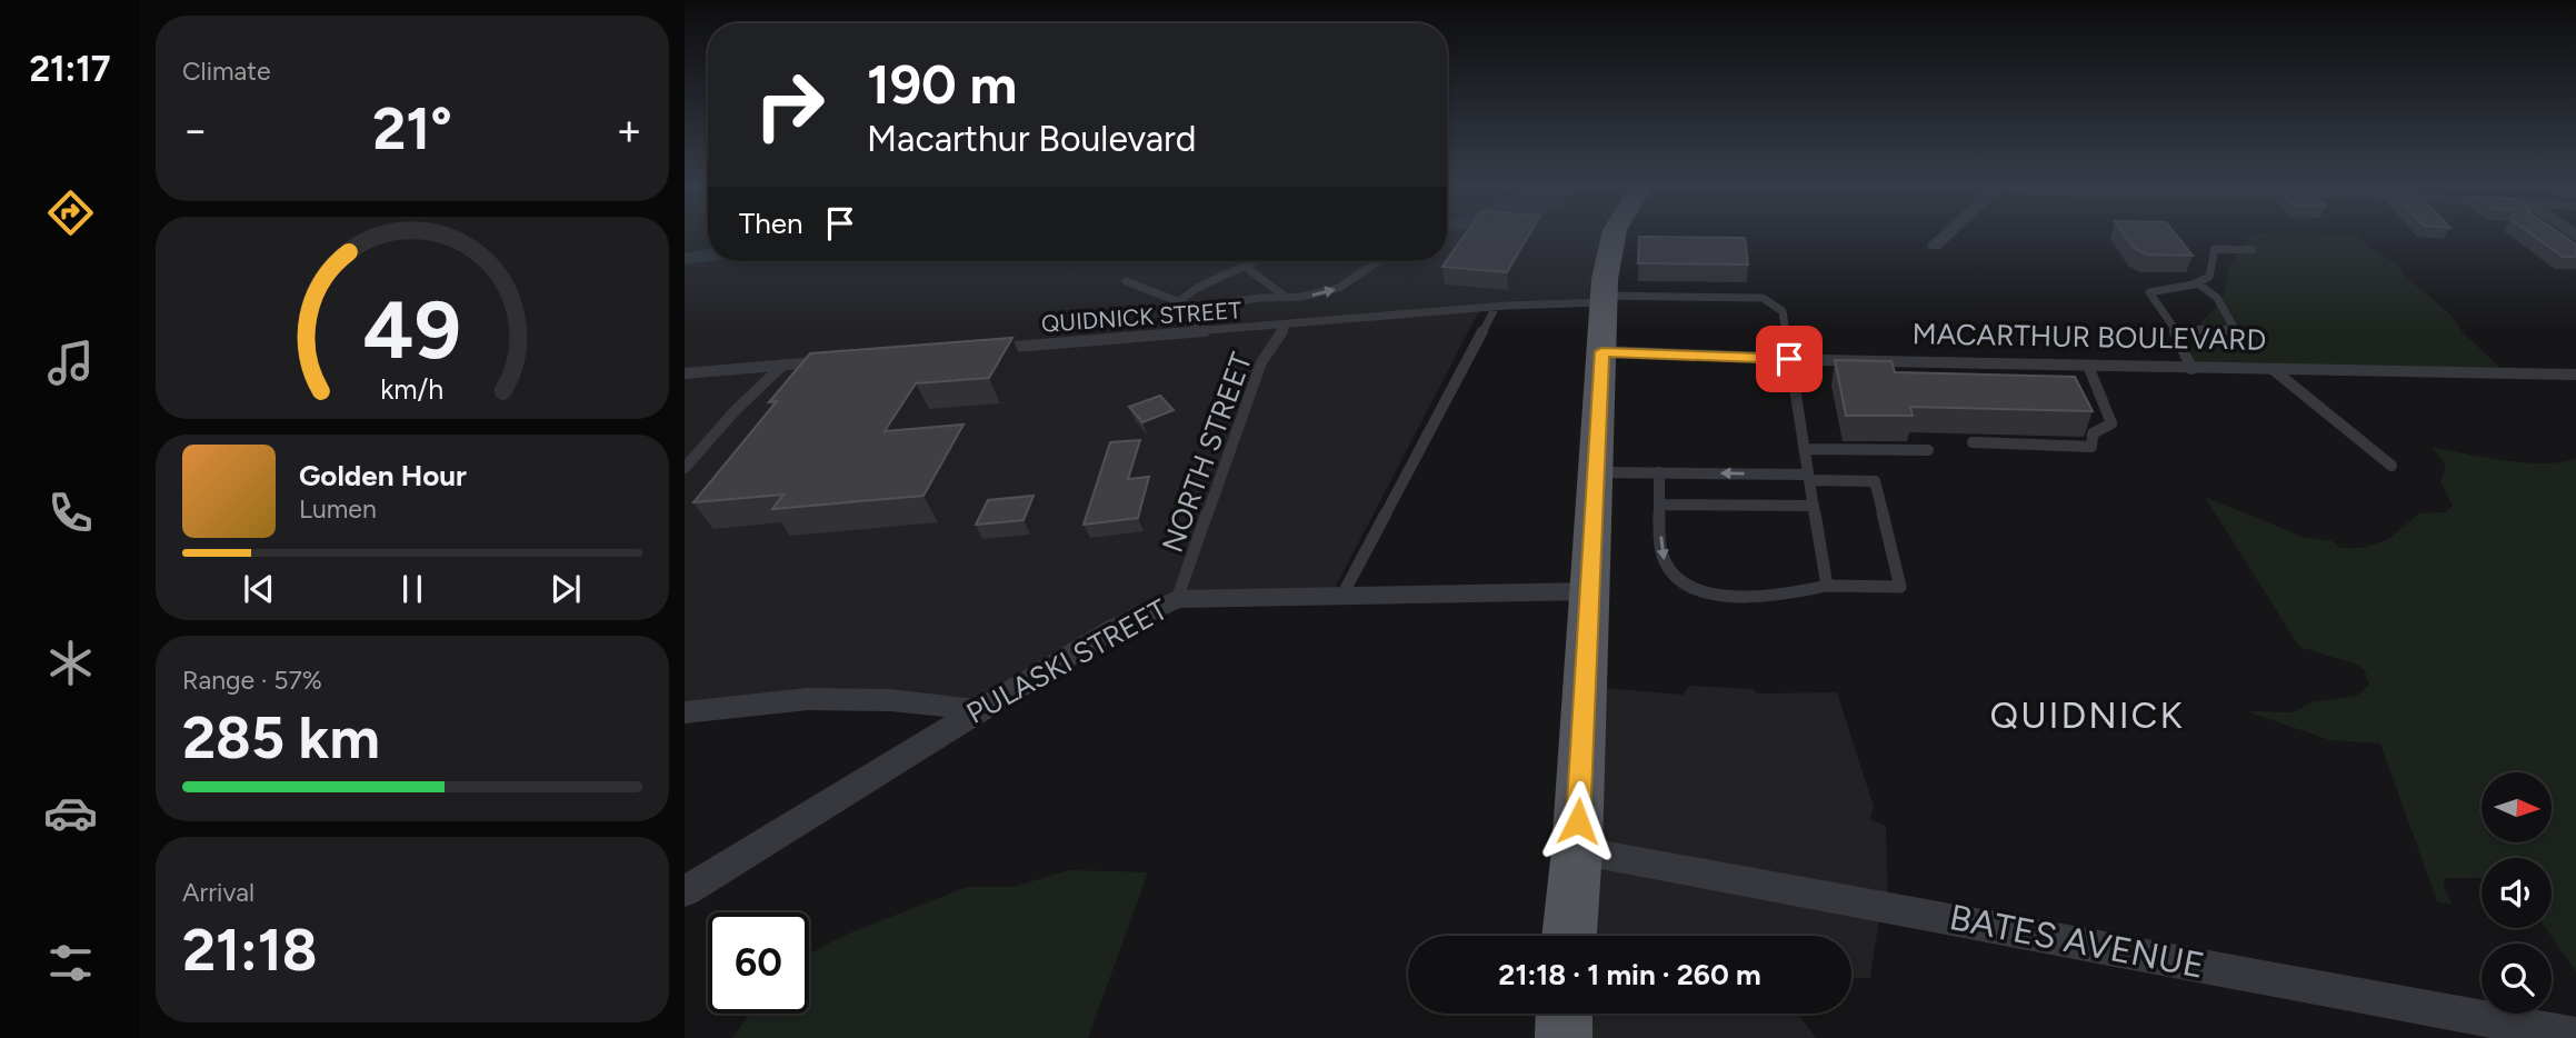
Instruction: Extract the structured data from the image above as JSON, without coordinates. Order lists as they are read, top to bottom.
{
  "streets": {
    "street": ["MACARTHUR BOULEVARD", "PULASKI STREET", "BATES AVENUE"],
    "lane": ["QUIDNICK STREET", "NORTH STREET"]
  },
  "crossings": [
    ["QUIDNICK STREET", "MACARTHUR BOULEVARD"],
    ["QUIDNICK STREET", "NORTH STREET"],
    ["NORTH STREET", "PULASKI STREET"]
  ],
  "districts": ["QUIDNICK"],
  "north": "right",
  "page": {
    "tabs": "21:17",
    "tile": [
      "Climate",
      ["Range · 57%", "285 km"],
      ["Arrival", "21:18"]
    ],
    "turn": ["190 m", "Macarthur Boulevard"],
    "heat": ["−", "21°", "+"],
    "then": "Then",
    "song": ["Golden Hour", "Lumen"],
    "limit": "60",
    "trip": "21:18 · 1 min · 260 m",
    "gauge": ["49", "km/h"]
  }
}
